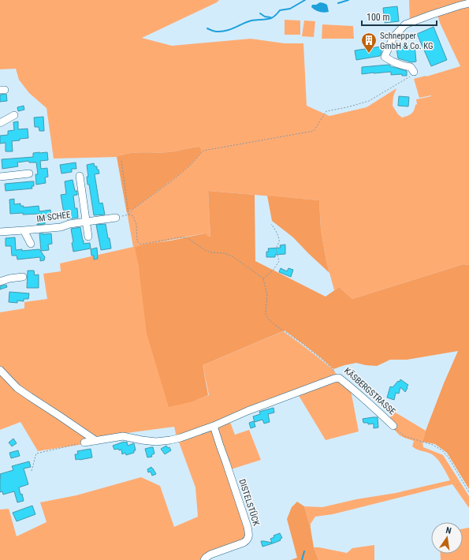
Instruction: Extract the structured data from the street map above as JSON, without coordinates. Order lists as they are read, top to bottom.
{
  "streets": {
    "street": ["IM SCHEE", "KÄSBERGSTRASSE", "DISTELSTÜCK"]
  },
  "places": {
    "building": ["Schnepper GmbH & Co. KG"]
  },
  "scale_bar": "100 m",
  "north": "top"
}
